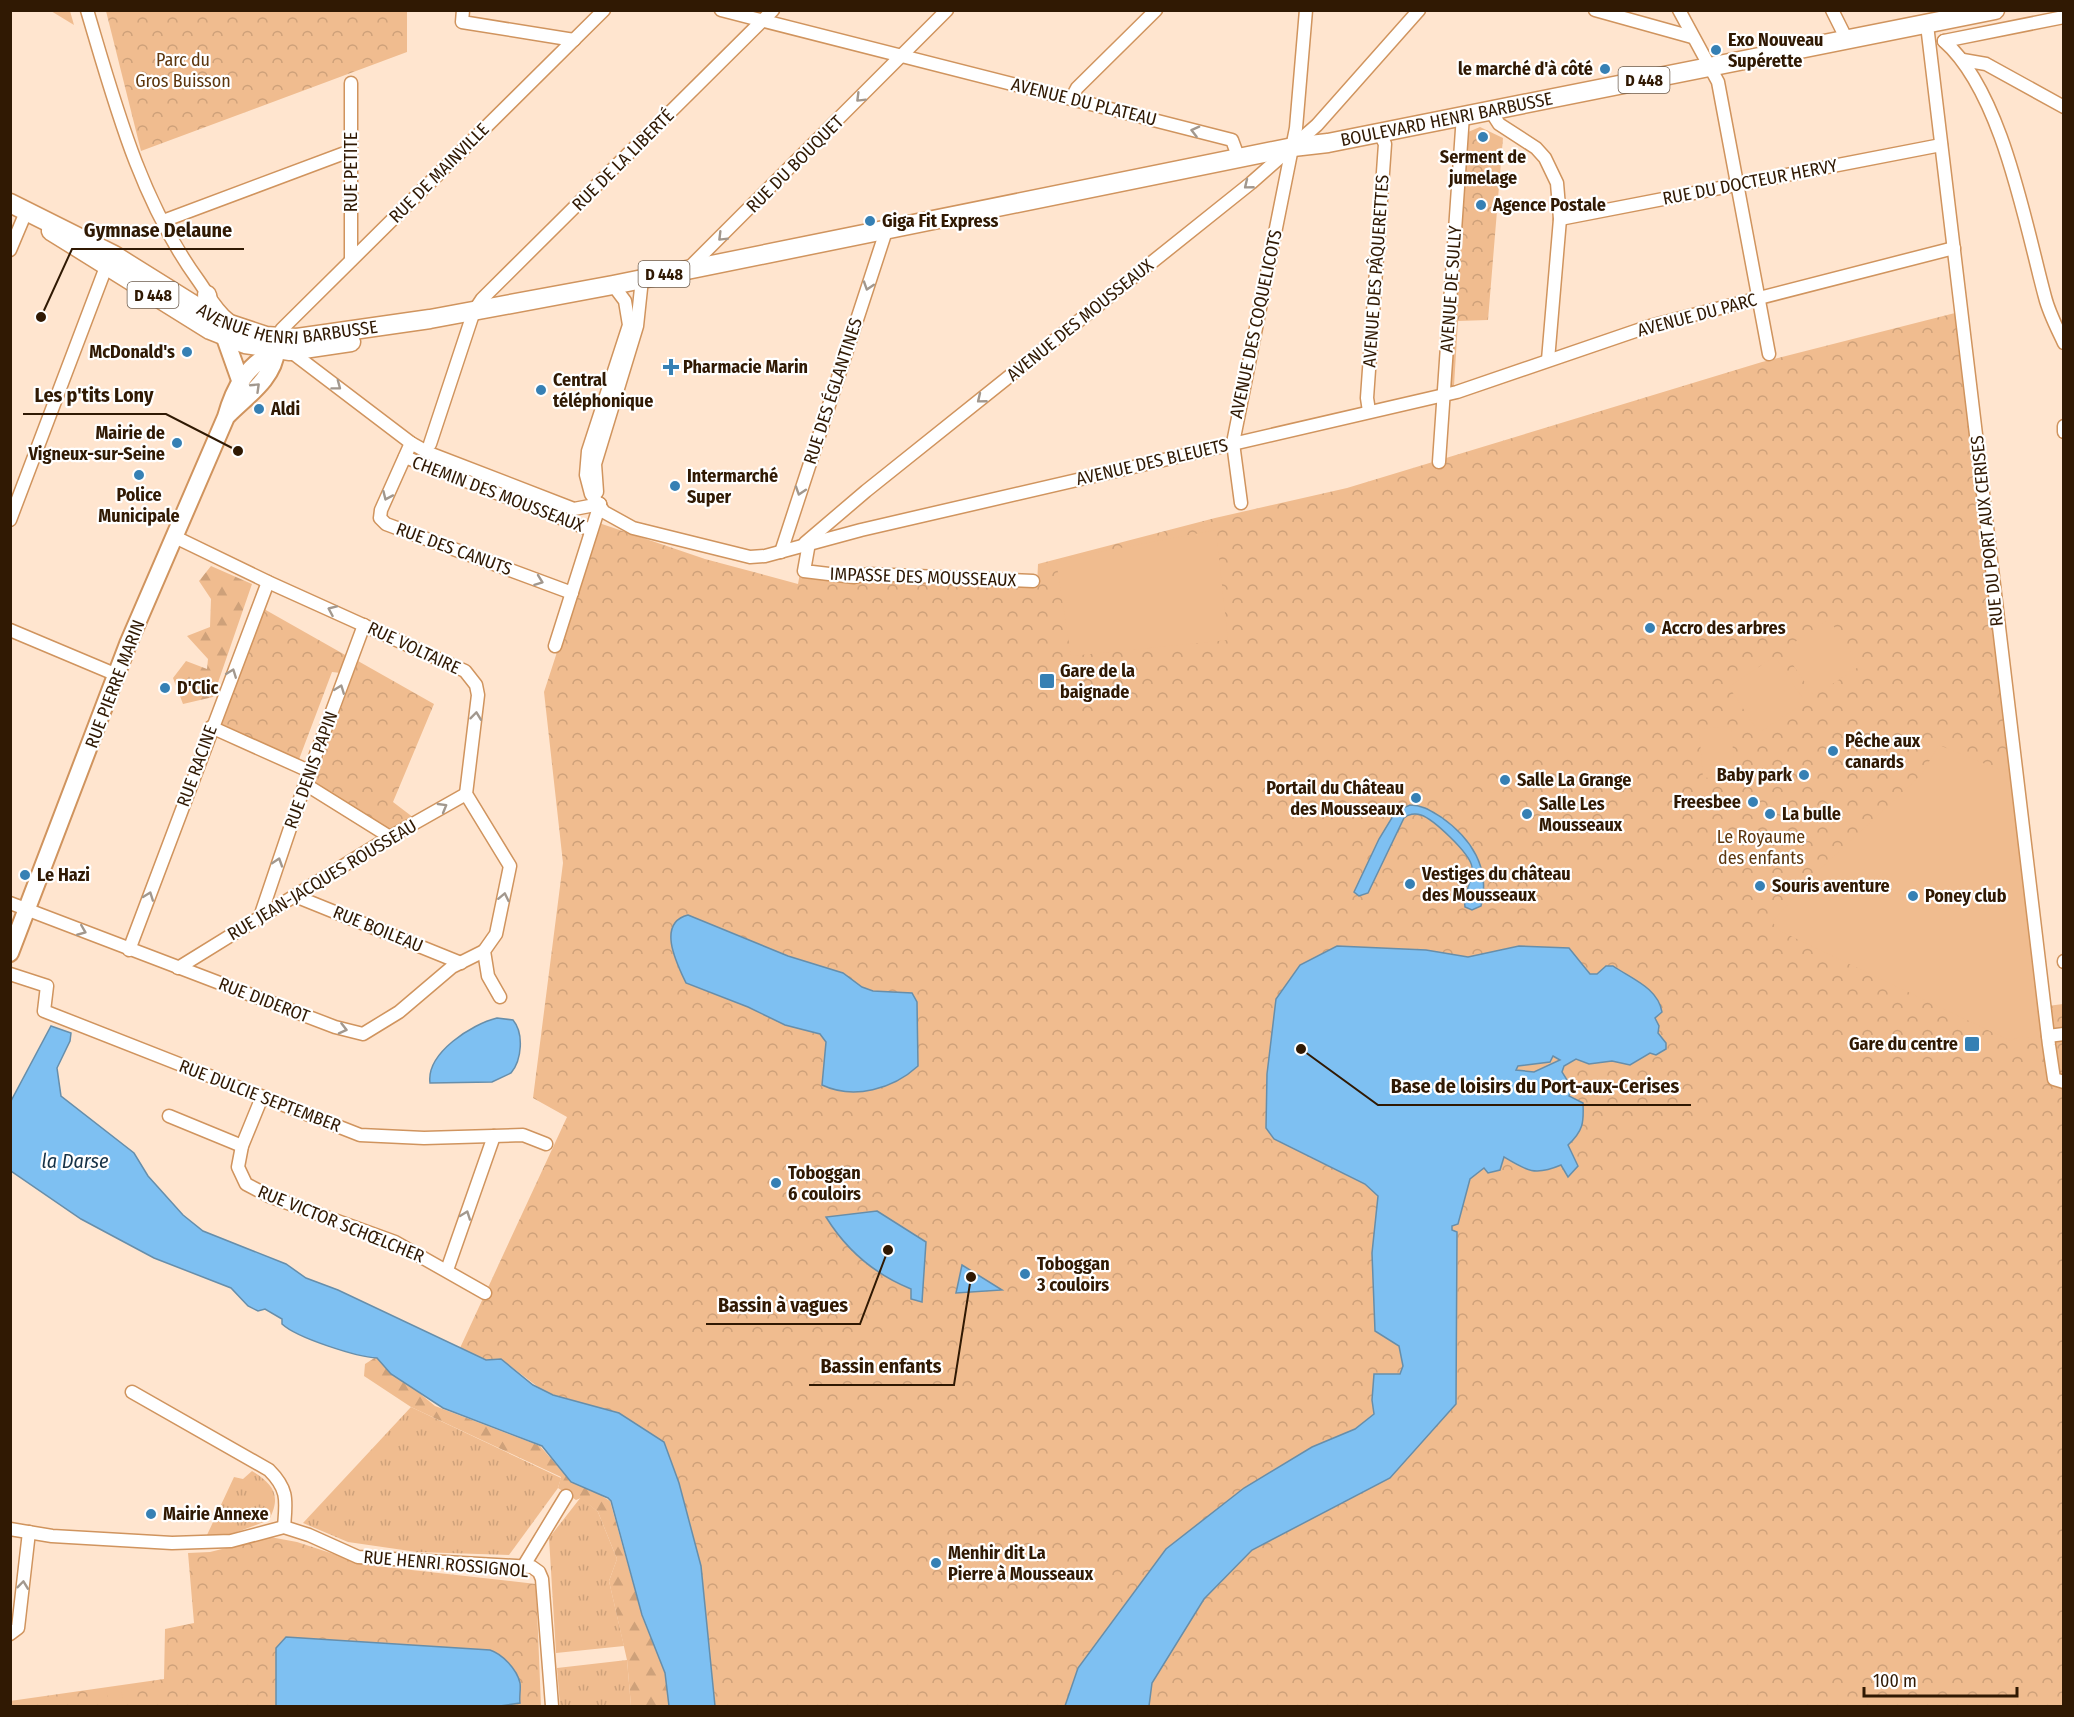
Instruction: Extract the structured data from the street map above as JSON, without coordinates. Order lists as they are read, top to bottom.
{
  "streets": {
    "main road": ["D 448", "BOULEVARD HENRI BARBUSSE", "AVENUE HENRI BARBUSSE"],
    "street": [
      "AVENUE DU PLATEAU",
      "RUE DE LA LIBERTÉ",
      "RUE DU BOUQUET",
      "RUE PETITE",
      "RUE DE MAINVILLE",
      "RUE DU DOCTEUR HERVY",
      "AVENUE DES PÂQUERETTES",
      "AVENUE DE SULLY",
      "AVENUE DU PARC",
      "AVENUE DES MOUSSEAUX",
      "AVENUE DES COQUELICOTS",
      "RUE DES ÉGLANTINES",
      "AVENUE DES BLEUETS",
      "CHEMIN DES MOUSSEAUX",
      "RUE DU PORT AUX CERISES",
      "RUE DES CANUTS",
      "IMPASSE DES MOUSSEAUX",
      "RUE VOLTAIRE",
      "RUE PIERRE MARIN",
      "RUE RACINE",
      "RUE DENIS PAPIN",
      "RUE JEAN-JACQUES ROUSSEAU",
      "RUE BOILEAU",
      "RUE DIDEROT",
      "RUE DULCIE SEPTEMBER",
      "RUE VICTOR SCHŒLCHER",
      "RUE HENRI ROSSIGNOL"
    ]
  },
  "crossings": [
    ["AVENUE DU PLATEAU", "BOULEVARD HENRI BARBUSSE"],
    ["AVENUE DU PLATEAU", "RUE DE LA LIBERTÉ"],
    ["AVENUE DU PLATEAU", "RUE DU BOUQUET"],
    ["BOULEVARD HENRI BARBUSSE", "AVENUE DES PÂQUERETTES"],
    ["BOULEVARD HENRI BARBUSSE", "AVENUE DE SULLY"],
    ["BOULEVARD HENRI BARBUSSE", "AVENUE HENRI BARBUSSE"],
    ["BOULEVARD HENRI BARBUSSE", "AVENUE DES MOUSSEAUX"],
    ["BOULEVARD HENRI BARBUSSE", "AVENUE DES COQUELICOTS"],
    ["BOULEVARD HENRI BARBUSSE", "RUE DES ÉGLANTINES"],
    ["BOULEVARD HENRI BARBUSSE", "RUE DU PORT AUX CERISES"],
    ["RUE DE LA LIBERTÉ", "AVENUE HENRI BARBUSSE"],
    ["RUE DU BOUQUET", "AVENUE HENRI BARBUSSE"],
    ["RUE PETITE", "RUE DE MAINVILLE"],
    ["RUE DE MAINVILLE", "AVENUE HENRI BARBUSSE"],
    ["RUE DE MAINVILLE", "CHEMIN DES MOUSSEAUX"],
    ["RUE DE MAINVILLE", "RUE PIERRE MARIN"],
    ["RUE DU DOCTEUR HERVY", "RUE DU PORT AUX CERISES"],
    ["AVENUE DES PÂQUERETTES", "AVENUE DES BLEUETS"],
    ["AVENUE DE SULLY", "AVENUE DU PARC"],
    ["AVENUE DE SULLY", "AVENUE DES BLEUETS"],
    ["AVENUE HENRI BARBUSSE", "RUE DES ÉGLANTINES"],
    ["AVENUE HENRI BARBUSSE", "CHEMIN DES MOUSSEAUX"],
    ["AVENUE HENRI BARBUSSE", "RUE PIERRE MARIN"],
    ["AVENUE DU PARC", "AVENUE DES BLEUETS"],
    ["AVENUE DU PARC", "RUE DU PORT AUX CERISES"],
    ["AVENUE DES MOUSSEAUX", "AVENUE DES COQUELICOTS"],
    ["AVENUE DES MOUSSEAUX", "AVENUE DES BLEUETS"],
    ["AVENUE DES MOUSSEAUX", "CHEMIN DES MOUSSEAUX"],
    ["AVENUE DES MOUSSEAUX", "IMPASSE DES MOUSSEAUX"],
    ["AVENUE DES COQUELICOTS", "AVENUE DES BLEUETS"],
    ["RUE DES ÉGLANTINES", "CHEMIN DES MOUSSEAUX"],
    ["AVENUE DES BLEUETS", "CHEMIN DES MOUSSEAUX"],
    ["AVENUE DES BLEUETS", "IMPASSE DES MOUSSEAUX"],
    ["CHEMIN DES MOUSSEAUX", "RUE DES CANUTS"],
    ["CHEMIN DES MOUSSEAUX", "IMPASSE DES MOUSSEAUX"],
    ["CHEMIN DES MOUSSEAUX", "RUE PIERRE MARIN"],
    ["RUE VOLTAIRE", "RUE PIERRE MARIN"],
    ["RUE VOLTAIRE", "RUE RACINE"],
    ["RUE VOLTAIRE", "RUE DENIS PAPIN"],
    ["RUE VOLTAIRE", "RUE JEAN-JACQUES ROUSSEAU"],
    ["RUE PIERRE MARIN", "RUE DIDEROT"],
    ["RUE RACINE", "RUE DIDEROT"],
    ["RUE DENIS PAPIN", "RUE JEAN-JACQUES ROUSSEAU"],
    ["RUE JEAN-JACQUES ROUSSEAU", "RUE BOILEAU"],
    ["RUE JEAN-JACQUES ROUSSEAU", "RUE DIDEROT"],
    ["RUE BOILEAU", "RUE DIDEROT"],
    ["RUE DULCIE SEPTEMBER", "RUE VICTOR SCHŒLCHER"]
  ],
  "one_way": [
    "RUE DU BOUQUET",
    "AVENUE DES MOUSSEAUX",
    "RUE DES ÉGLANTINES",
    "RUE VOLTAIRE",
    "RUE RACINE",
    "RUE DENIS PAPIN",
    "RUE DIDEROT"
  ],
  "water": ["la Darse"],
  "parks": ["Parc du Gros Buisson", "Le Royaume des enfants"],
  "places": {
    "other": [
      "Exo Nouveau Supérette",
      "le marché d'à côté",
      "Serment de jumelage",
      "Agence Postale",
      "Giga Fit Express",
      "Gymnase Delaune",
      "McDonald's",
      "Central téléphonique",
      "Aldi",
      "Mairie de Vigneux-sur-Seine",
      "Les p'tits Lony",
      "Police Municipale",
      "Intermarché Super",
      "Accro des arbres",
      "D'Clic",
      "Pêche aux canards",
      "Baby park",
      "Salle La Grange",
      "Portail du Château des Mousseaux",
      "Freesbee",
      "Salle Les Mousseaux",
      "La bulle",
      "Le Hazi",
      "Vestiges du château des Mousseaux",
      "Souris aventure",
      "Poney club",
      "Base de loisirs du Port-aux-Cerises",
      "Toboggan 6 couloirs",
      "Bassin à vagues",
      "Toboggan 3 couloirs",
      "Bassin enfants",
      "Mairie Annexe",
      "Menhir dit La Pierre à Mousseaux"
    ],
    "health": ["Pharmacie Marin"],
    "transit": ["Gare de la baignade", "Gare du centre"]
  },
  "scale_bar": "100 m"
}
